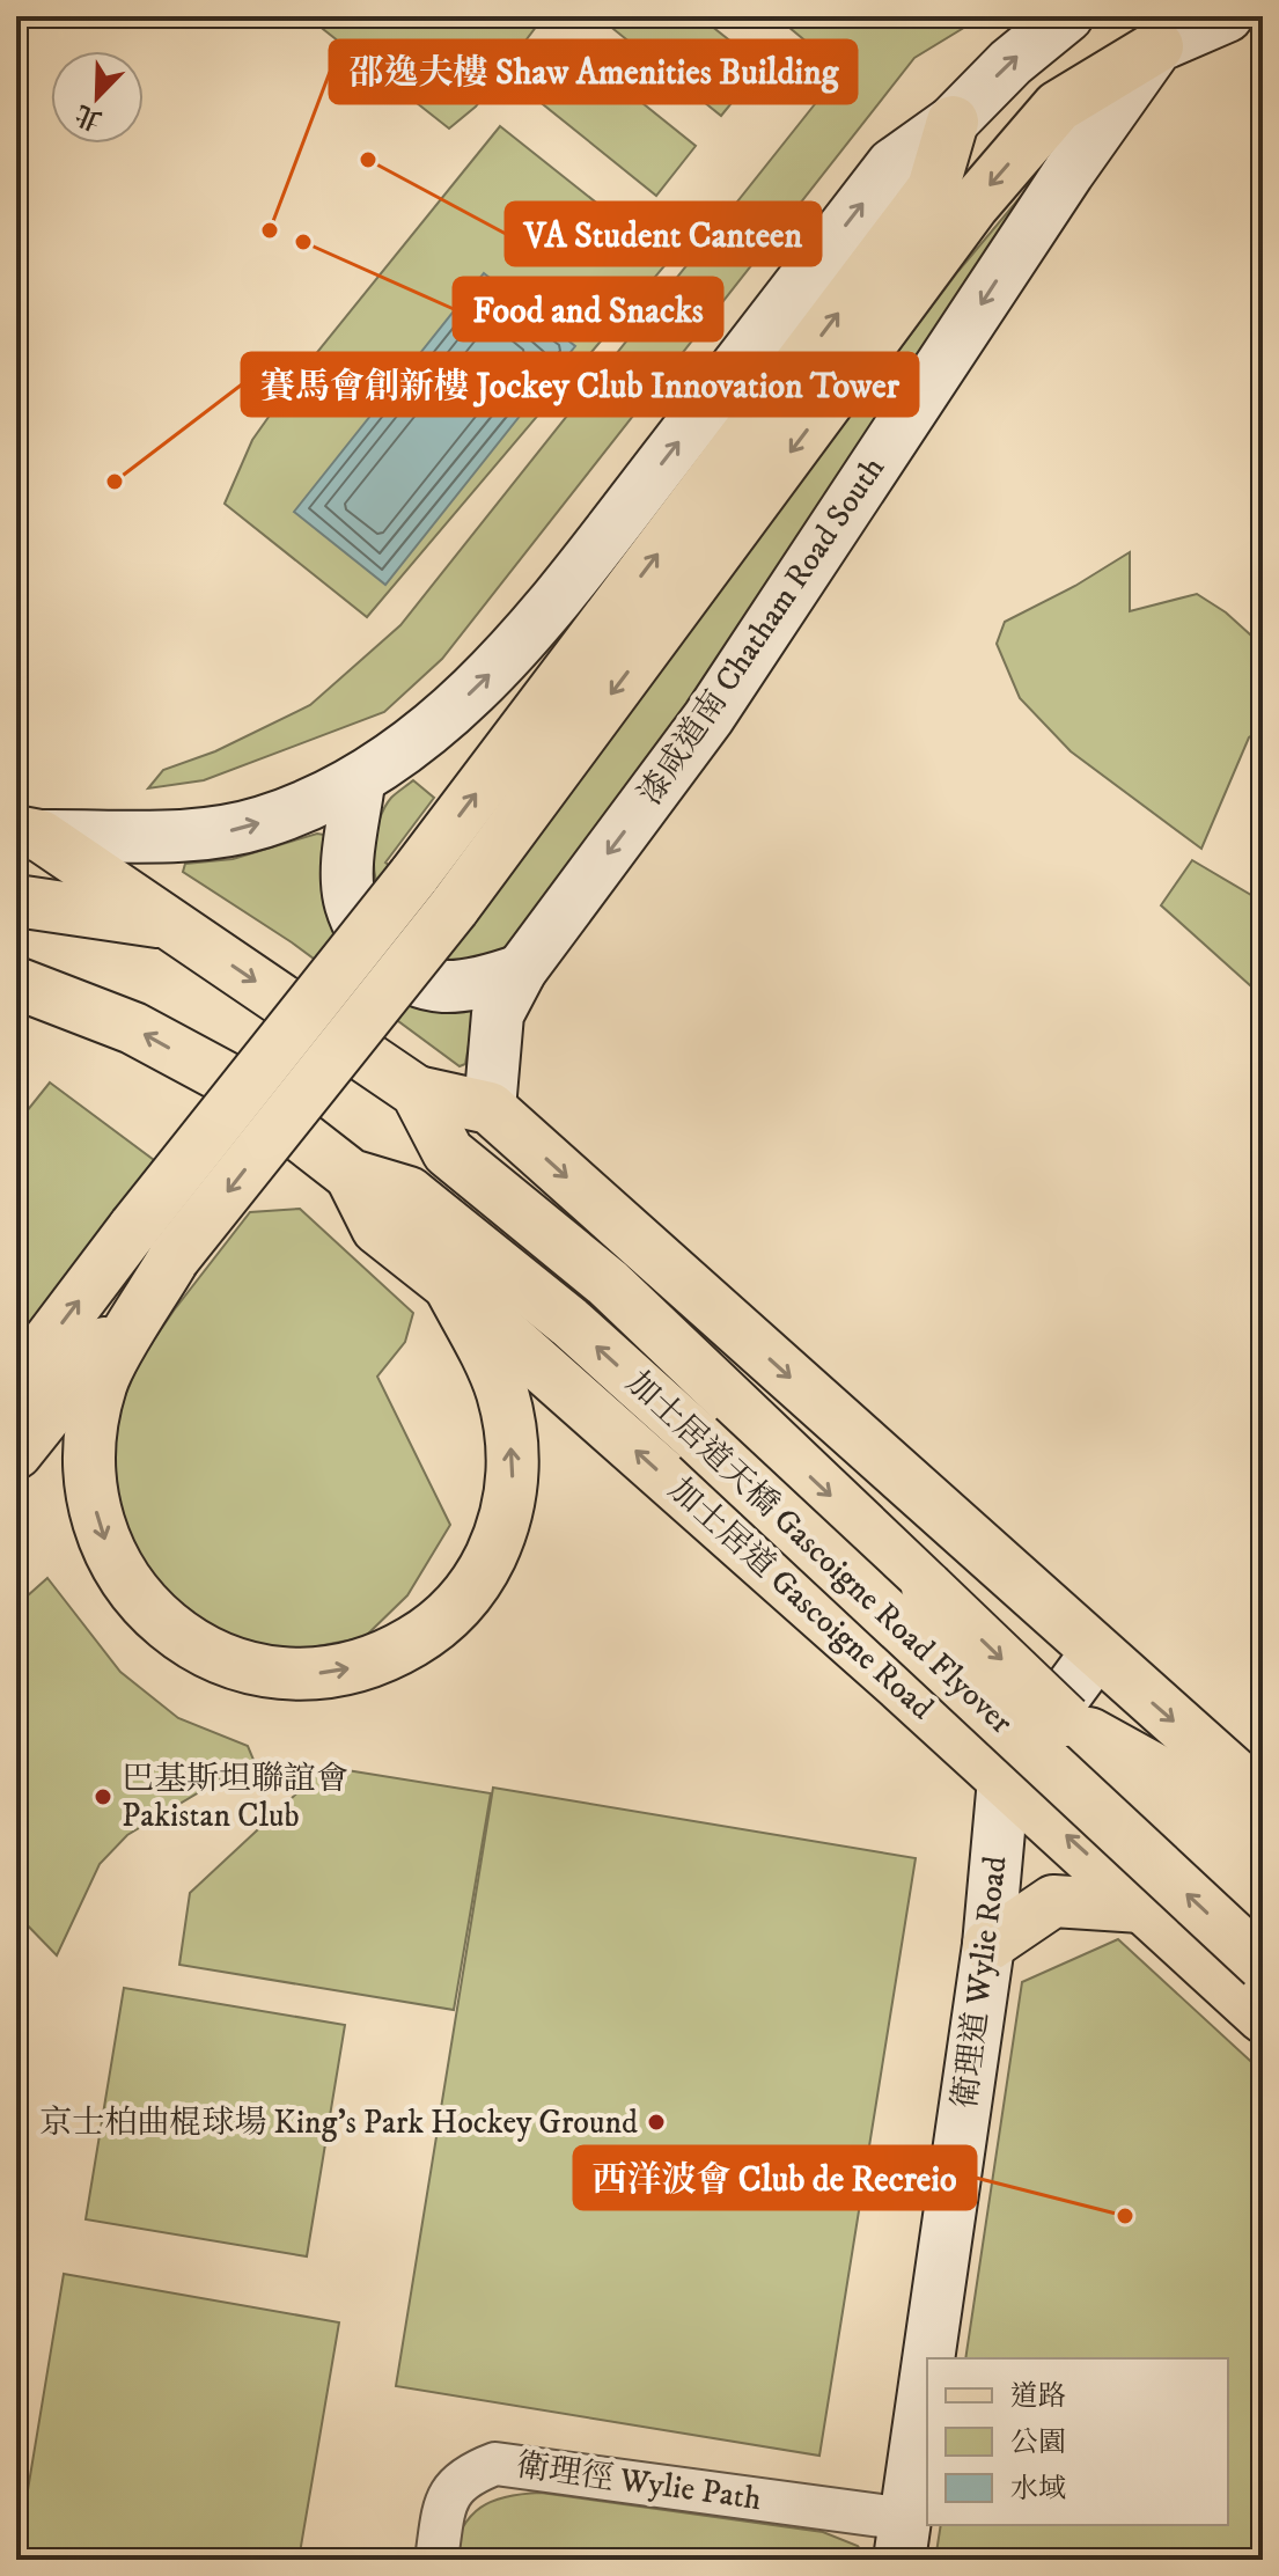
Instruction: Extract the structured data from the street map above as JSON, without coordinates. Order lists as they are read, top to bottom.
{
  "streets": {
    "main road": [
      "漆咸道南 Chatham Road South",
      "加士居道天橋 Gascoigne Road Flyover",
      "加士居道 Gascoigne Road",
      "衛理道 Wylie Road"
    ],
    "street": ["衛理徑 Wylie Path"]
  },
  "crossings": [
    ["加士居道天橋 Gascoigne Road Flyover", "加士居道 Gascoigne Road"],
    ["加士居道 Gascoigne Road", "衛理道 Wylie Road"],
    ["衛理道 Wylie Road", "衛理徑 Wylie Path"]
  ],
  "places": [
    "VA Student Canteen",
    "邵逸夫樓 Shaw Amenities Building",
    "Food and Snacks",
    "賽馬會創新樓 Jockey Club Innovation Tower",
    "巴基斯坦聯誼會 Pakistan Club",
    "京士柏曲棍球場 King's Park Hockey Ground",
    "西洋波會 Club de Recreio"
  ],
  "legend": ["道路", "公園", "水域"],
  "north": "bottom left"
}
